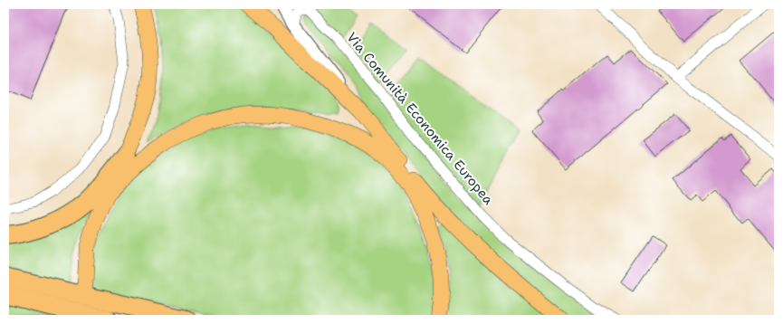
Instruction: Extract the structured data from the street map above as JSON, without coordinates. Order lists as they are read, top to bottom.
{
  "streets": {
    "street": ["Via Comunità Economica Europea"]
  }
}
